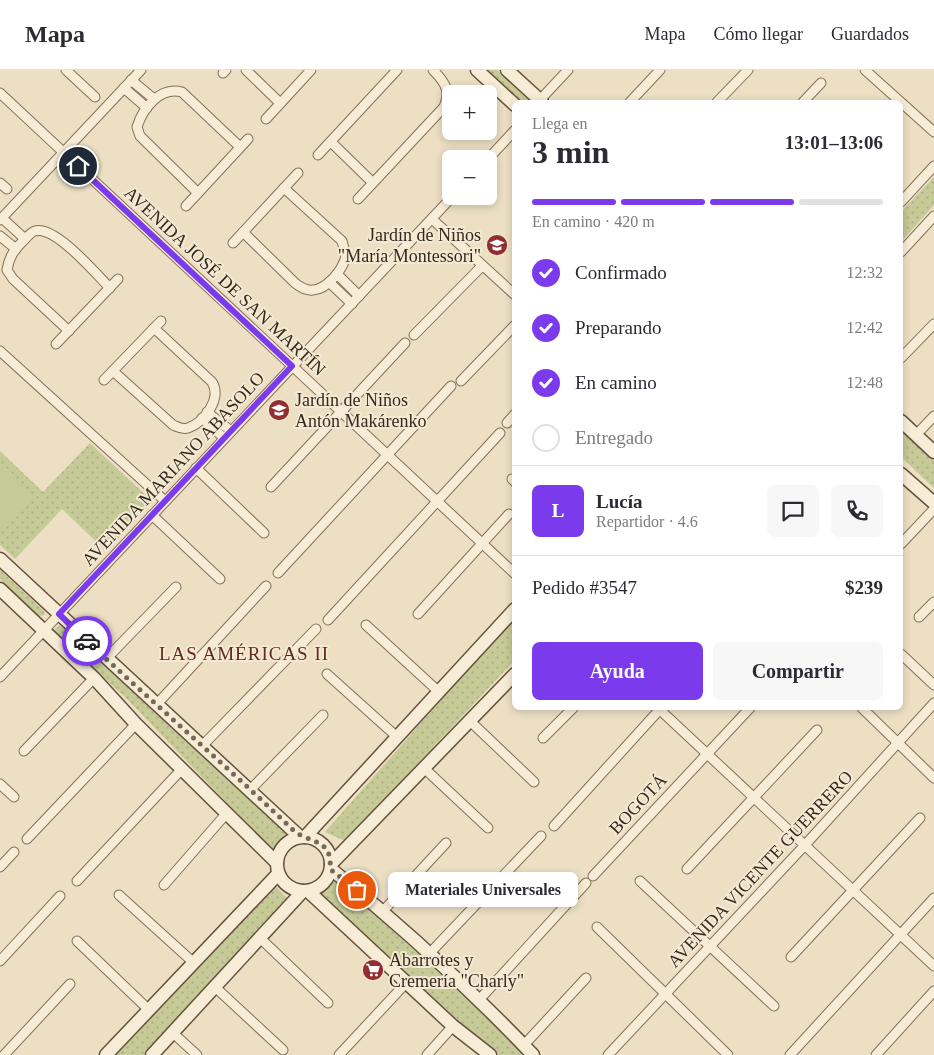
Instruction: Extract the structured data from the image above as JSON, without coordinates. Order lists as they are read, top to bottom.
{
  "streets": {
    "street": [
      "AVENIDA JOSÉ DE SAN MARTÍN",
      "AVENIDA MARIANO ABASOLO",
      "BOGOTÁ",
      "AVENIDA VICENTE GUERRERO"
    ]
  },
  "crossings": [
    ["AVENIDA JOSÉ DE SAN MARTÍN", "AVENIDA MARIANO ABASOLO"]
  ],
  "districts": ["LAS AMÉRICAS II"],
  "places": {
    "school or university": ["Jardín de Niños \"María Montessori\"", "Jardín de Niños Antón Makárenko"],
    "other": ["Materiales Universales"],
    "supermarket": ["Abarrotes y Cremería \"Charly\""]
  },
  "page": {
    "header": "Mapa",
    "nav": ["Mapa", "Cómo llegar", "Guardados"],
    "map_buttons": ["+", "−"],
    "heading": ["3 min", "Llega en", "13:01–13:06"],
    "panel": [
      "Lucía",
      "Repartidor · 4.6",
      "Pedido #3547",
      "$239"
    ],
    "bar": "En camino · 420 m",
    "list": [
      ["Confirmado", "12:32"],
      ["Preparando", "12:42"],
      ["En camino", "12:48"],
      "Entregado"
    ],
    "round": "L",
    "buttons": ["Ayuda", "Compartir"],
    "bubble": "Materiales Universales"
  }
}
